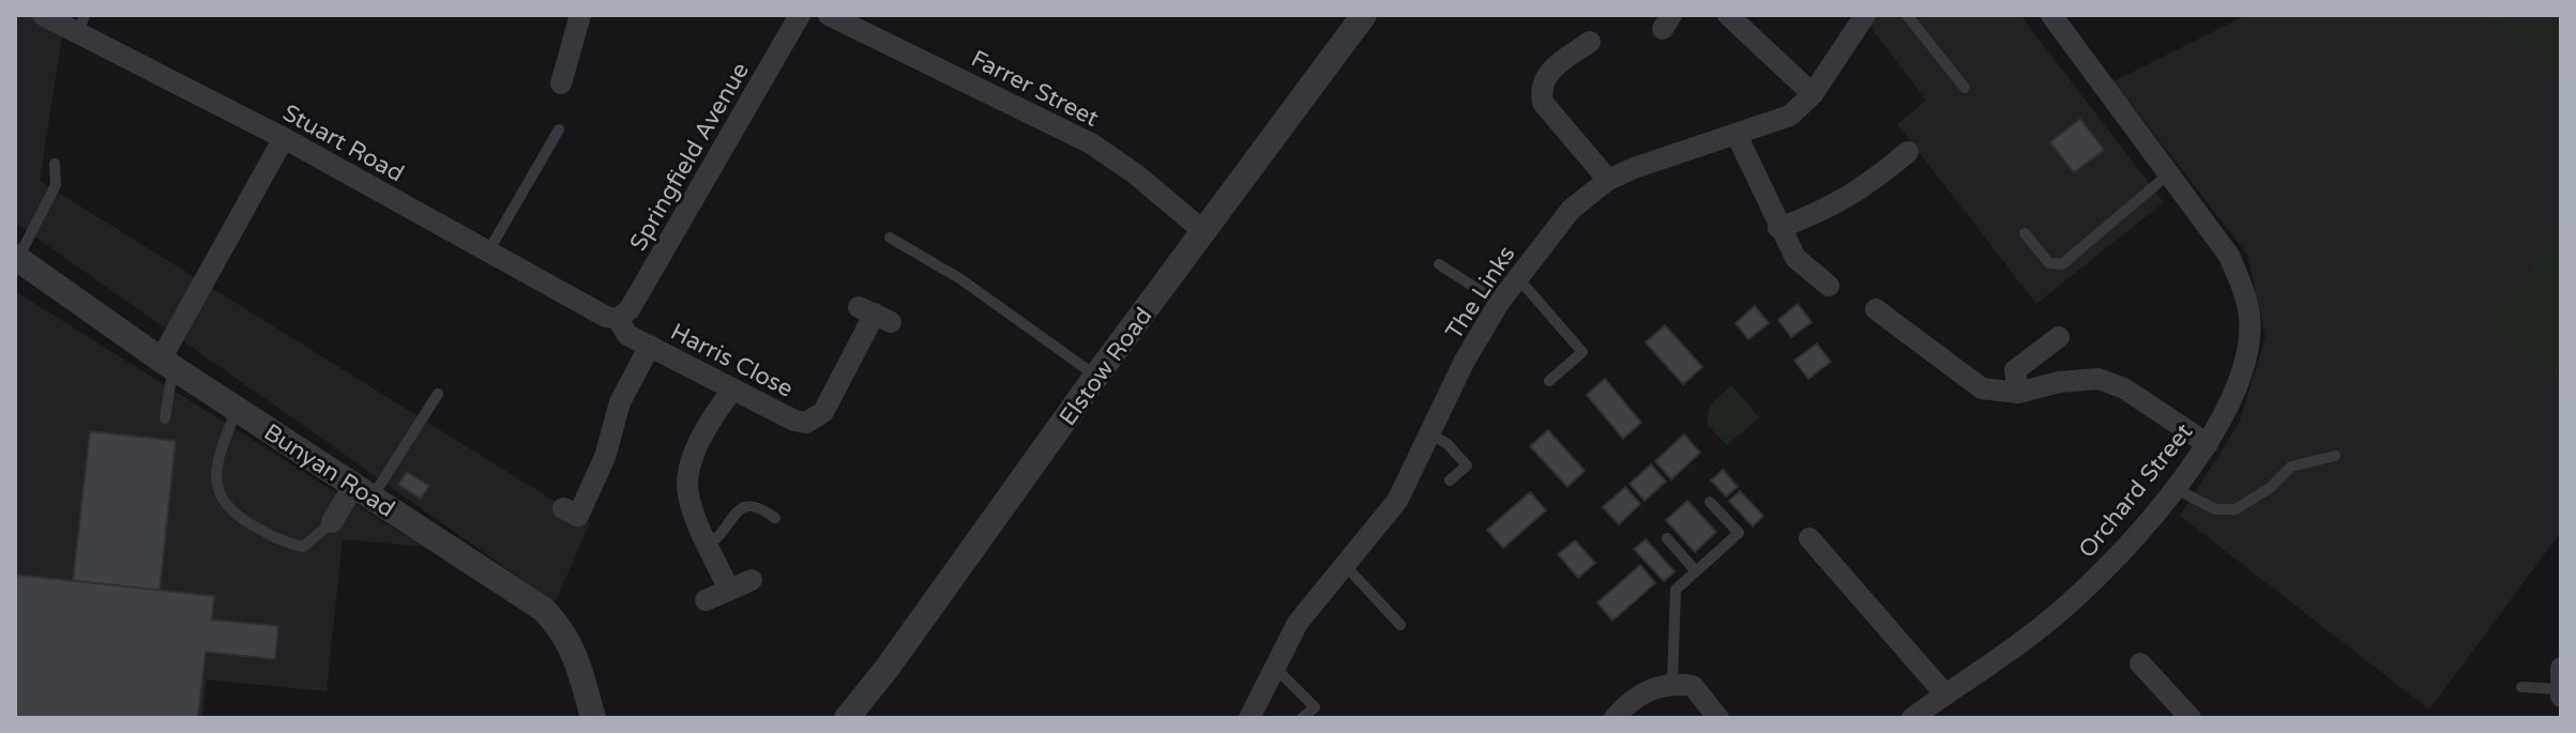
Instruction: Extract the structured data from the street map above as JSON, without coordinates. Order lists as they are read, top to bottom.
{
  "streets": {
    "street": [
      "Farrer Street",
      "Stuart Road",
      "Springfield Avenue",
      "The Links",
      "Harris Close",
      "Elstow Road",
      "Bunyan Road",
      "Orchard Street"
    ]
  },
  "crossings": [
    ["Farrer Street", "Elstow Road"],
    ["Stuart Road", "Springfield Avenue"],
    ["Stuart Road", "Harris Close"],
    ["Springfield Avenue", "Harris Close"]
  ]
}
